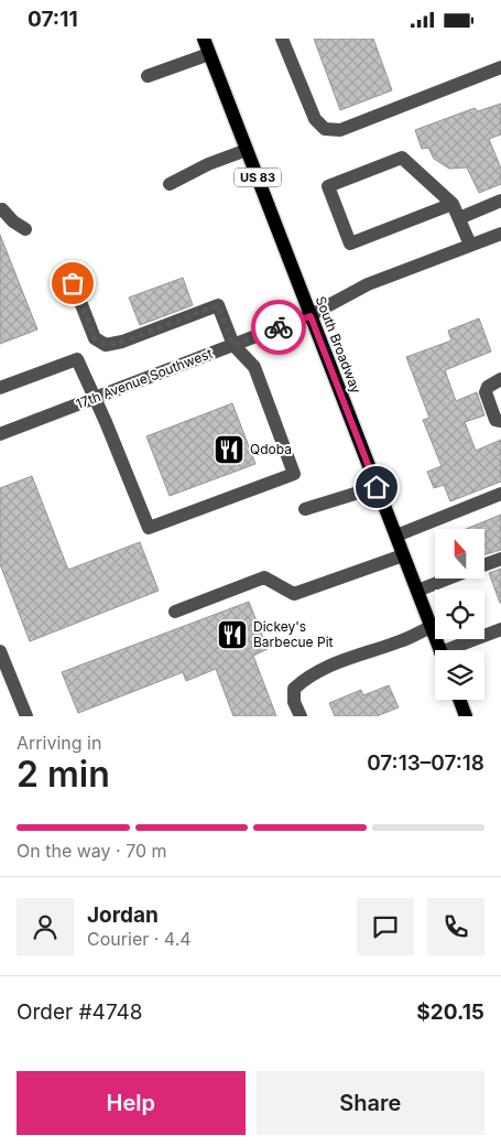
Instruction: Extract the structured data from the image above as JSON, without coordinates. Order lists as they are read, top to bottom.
{
  "streets": {
    "main road": ["US 83", "South Broadway"],
    "street": ["17th Avenue Southwest"]
  },
  "crossings": [
    ["South Broadway", "17th Avenue Southwest"]
  ],
  "places": {
    "restaurant": ["Qdoba", "Dickey's Barbecue Pit"]
  },
  "north": "top",
  "page": {
    "status": "07:11",
    "heading": ["2 min", "Arriving in", "07:13–07:18"],
    "panel": [
      "Jordan",
      "Courier · 4.4",
      "Order #4748",
      "$20.15"
    ],
    "bar": "On the way · 70 m",
    "buttons": ["Help", "Share"]
  }
}
